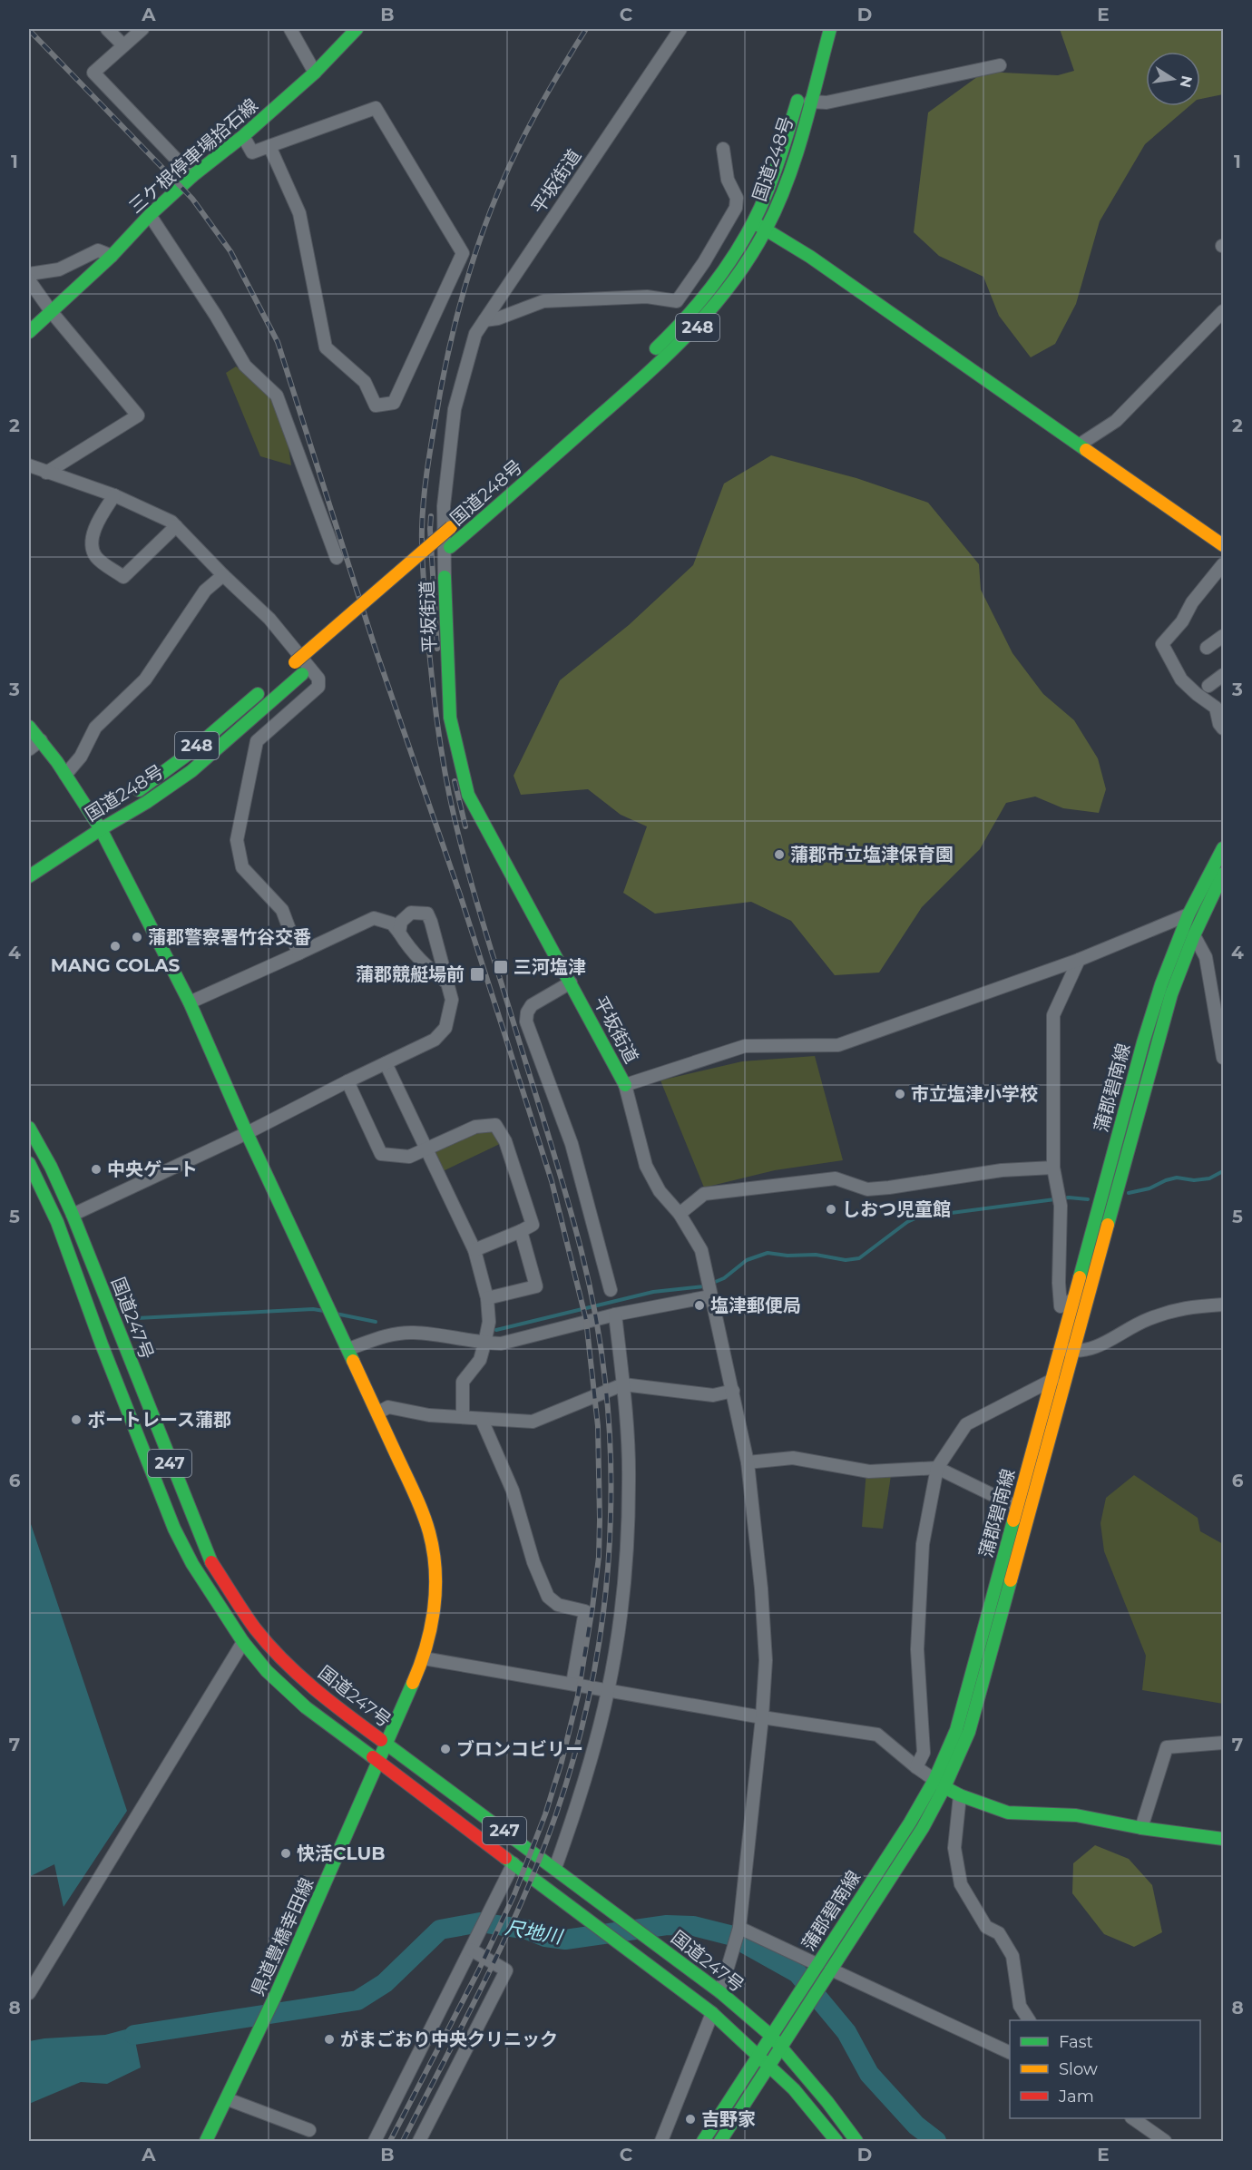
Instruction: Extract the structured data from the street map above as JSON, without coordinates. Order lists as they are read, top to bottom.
{
  "streets": {
    "main road": [
      "三ケ根停車場拾石線",
      "国道248号",
      "平坂街道",
      "248",
      "蒲郡碧南線",
      "国道247号",
      "247",
      "県道豊橋幸田線"
    ]
  },
  "crossings": [
    ["国道248号", "県道豊橋幸田線"],
    ["平坂街道", "国道247号"],
    ["蒲郡碧南線", "国道247号"],
    ["国道247号", "県道豊橋幸田線"]
  ],
  "water": ["尺地川"],
  "places": {
    "other": [
      "蒲郡市立塩津保育園",
      "蒲郡警察署竹谷交番",
      "MANG COLAS",
      "市立塩津小学校",
      "中央ゲート",
      "しおつ児童館",
      "塩津郵便局",
      "ボートレース蒲郡",
      "ブロンコビリー",
      "快活CLUB",
      "がまごおり中央クリニック",
      "吉野家"
    ],
    "transit": ["三河塩津", "蒲郡競艇場前"]
  },
  "legend": ["Fast", "Slow", "Jam"],
  "north": "right",
  "grid": {
    "columns": [
      "A",
      "B",
      "C",
      "D",
      "E"
    ],
    "rows": [
      "1",
      "2",
      "3",
      "4",
      "5",
      "6",
      "7",
      "8"
    ]
  }
}
